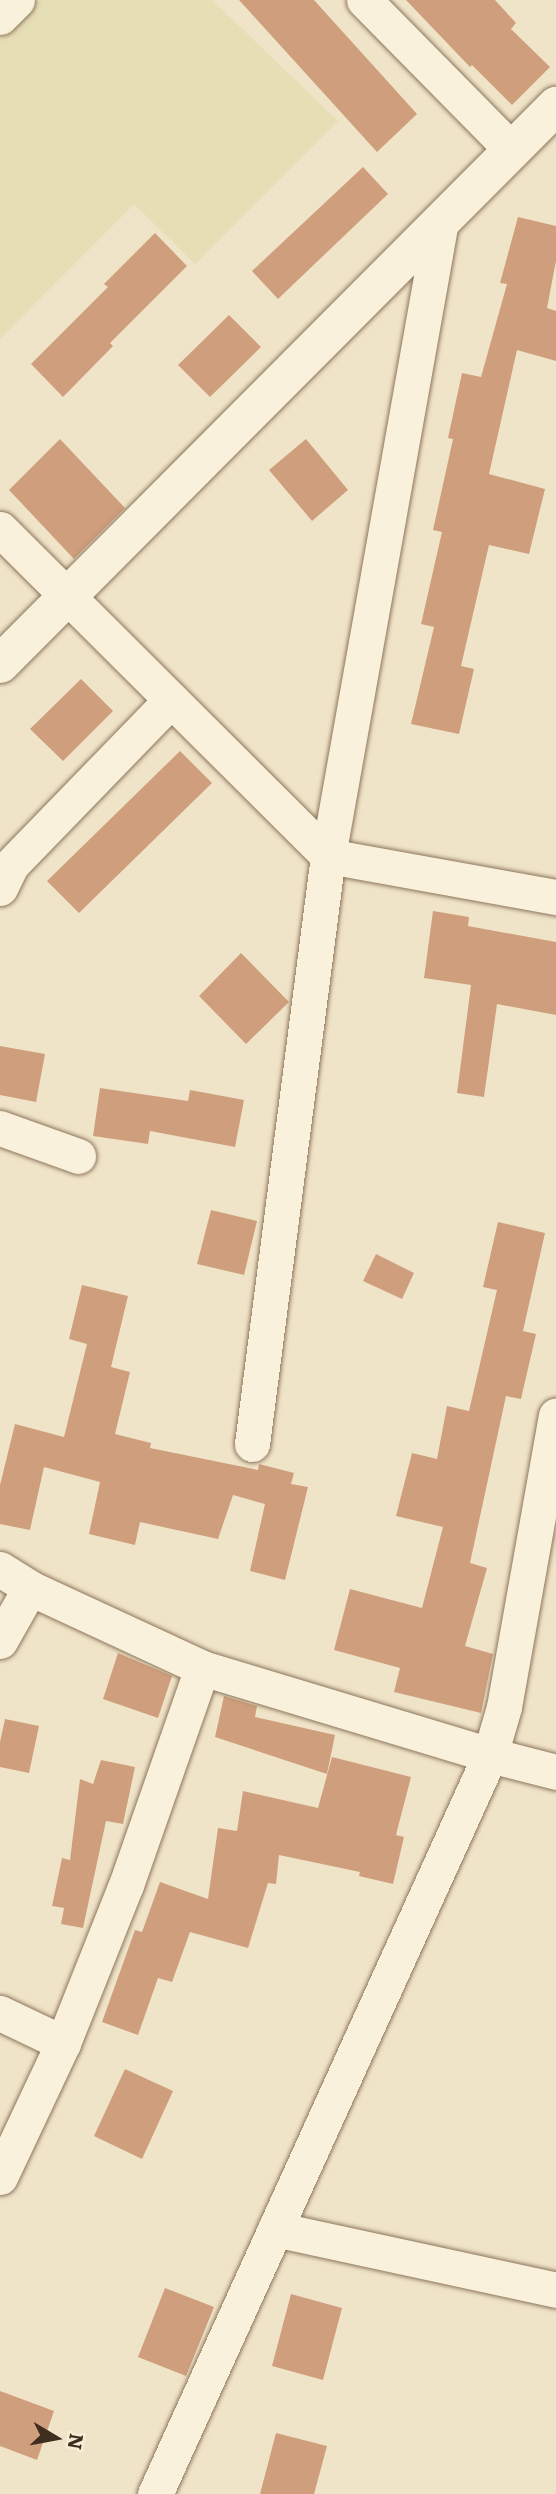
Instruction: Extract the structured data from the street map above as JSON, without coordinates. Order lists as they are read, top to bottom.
{
  "north": "right"
}
